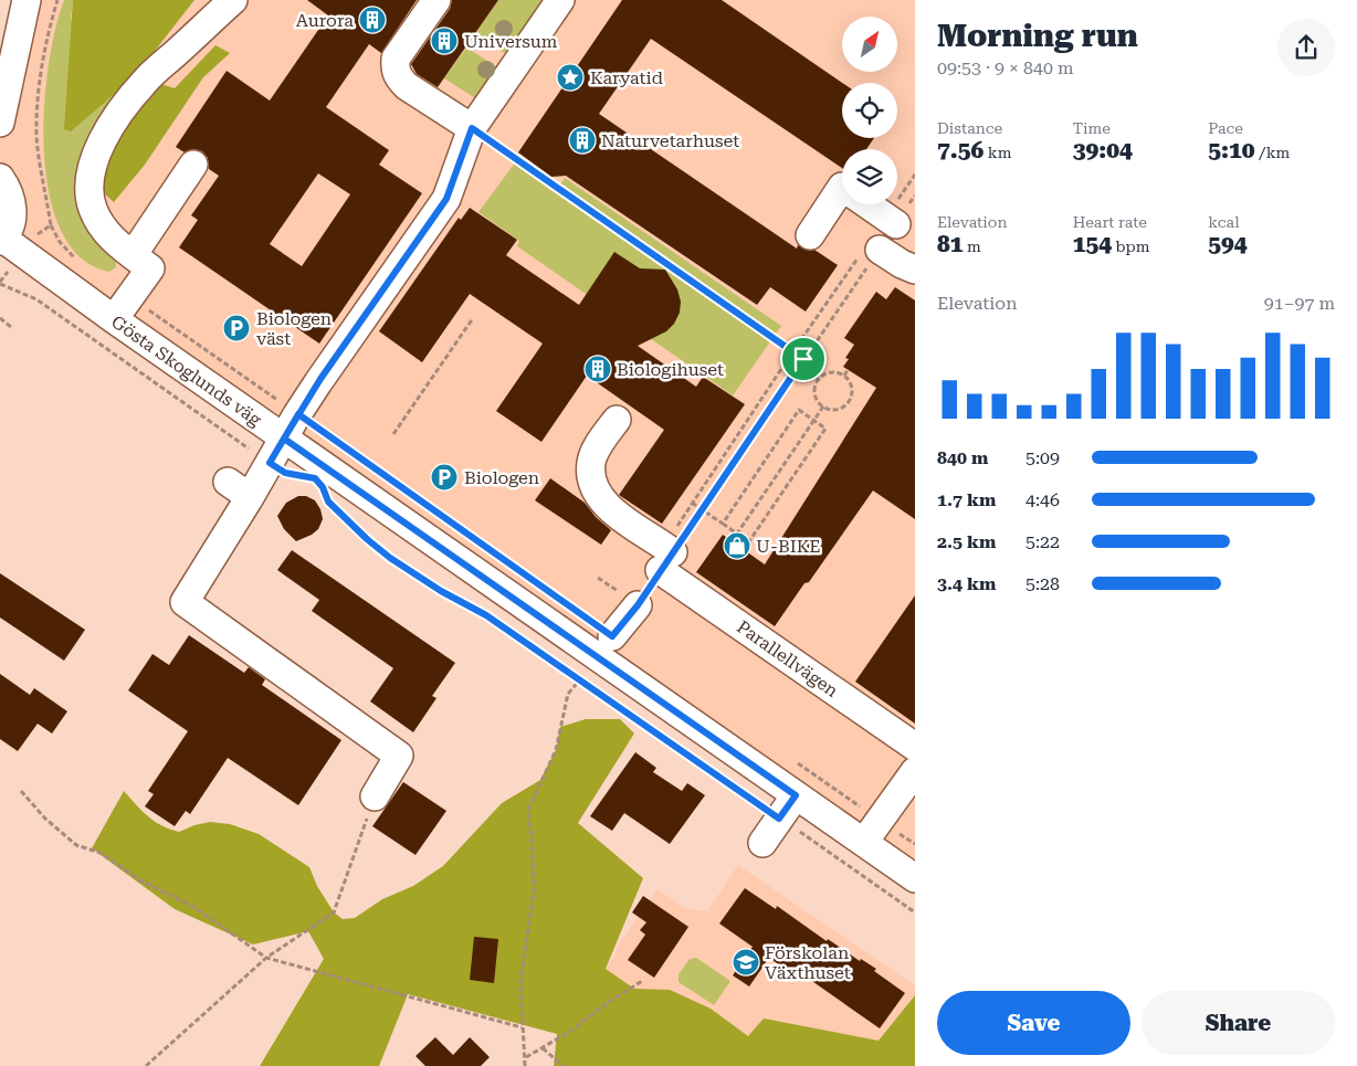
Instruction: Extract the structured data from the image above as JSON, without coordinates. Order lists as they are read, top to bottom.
{
  "streets": {
    "street": ["Gösta Skoglunds väg", "Parallellvägen"]
  },
  "places": {
    "building": [
      "Aurora",
      "Universum",
      "Naturvetarhuset",
      "Biologihuset"
    ],
    "place": ["Karyatid"],
    "parking": ["Biologen väst", "Biologen"],
    "shop": ["U-BIKE"],
    "school or university": ["Förskolan Växthuset"]
  },
  "north": "top right",
  "page": {
    "heading": ["Morning run", "09:53 · 9 × 840 m"],
    "stats": [
      ["Distance", "7.56 km"],
      ["Time", "39:04"],
      ["Pace", "5:10 /km"],
      ["Elevation", "81 m"],
      ["Heart rate", "154 bpm"],
      ["kcal", "594"]
    ],
    "chart": ["Elevation", "91–97 m"],
    "list": [
      {
        "name": "840 m",
        "note": "5:09"
      },
      {
        "name": "1.7 km",
        "note": "4:46"
      },
      {
        "name": "2.5 km",
        "note": "5:22"
      },
      {
        "name": "3.4 km",
        "note": "5:28"
      }
    ],
    "buttons": ["Save", "Share"]
  }
}
